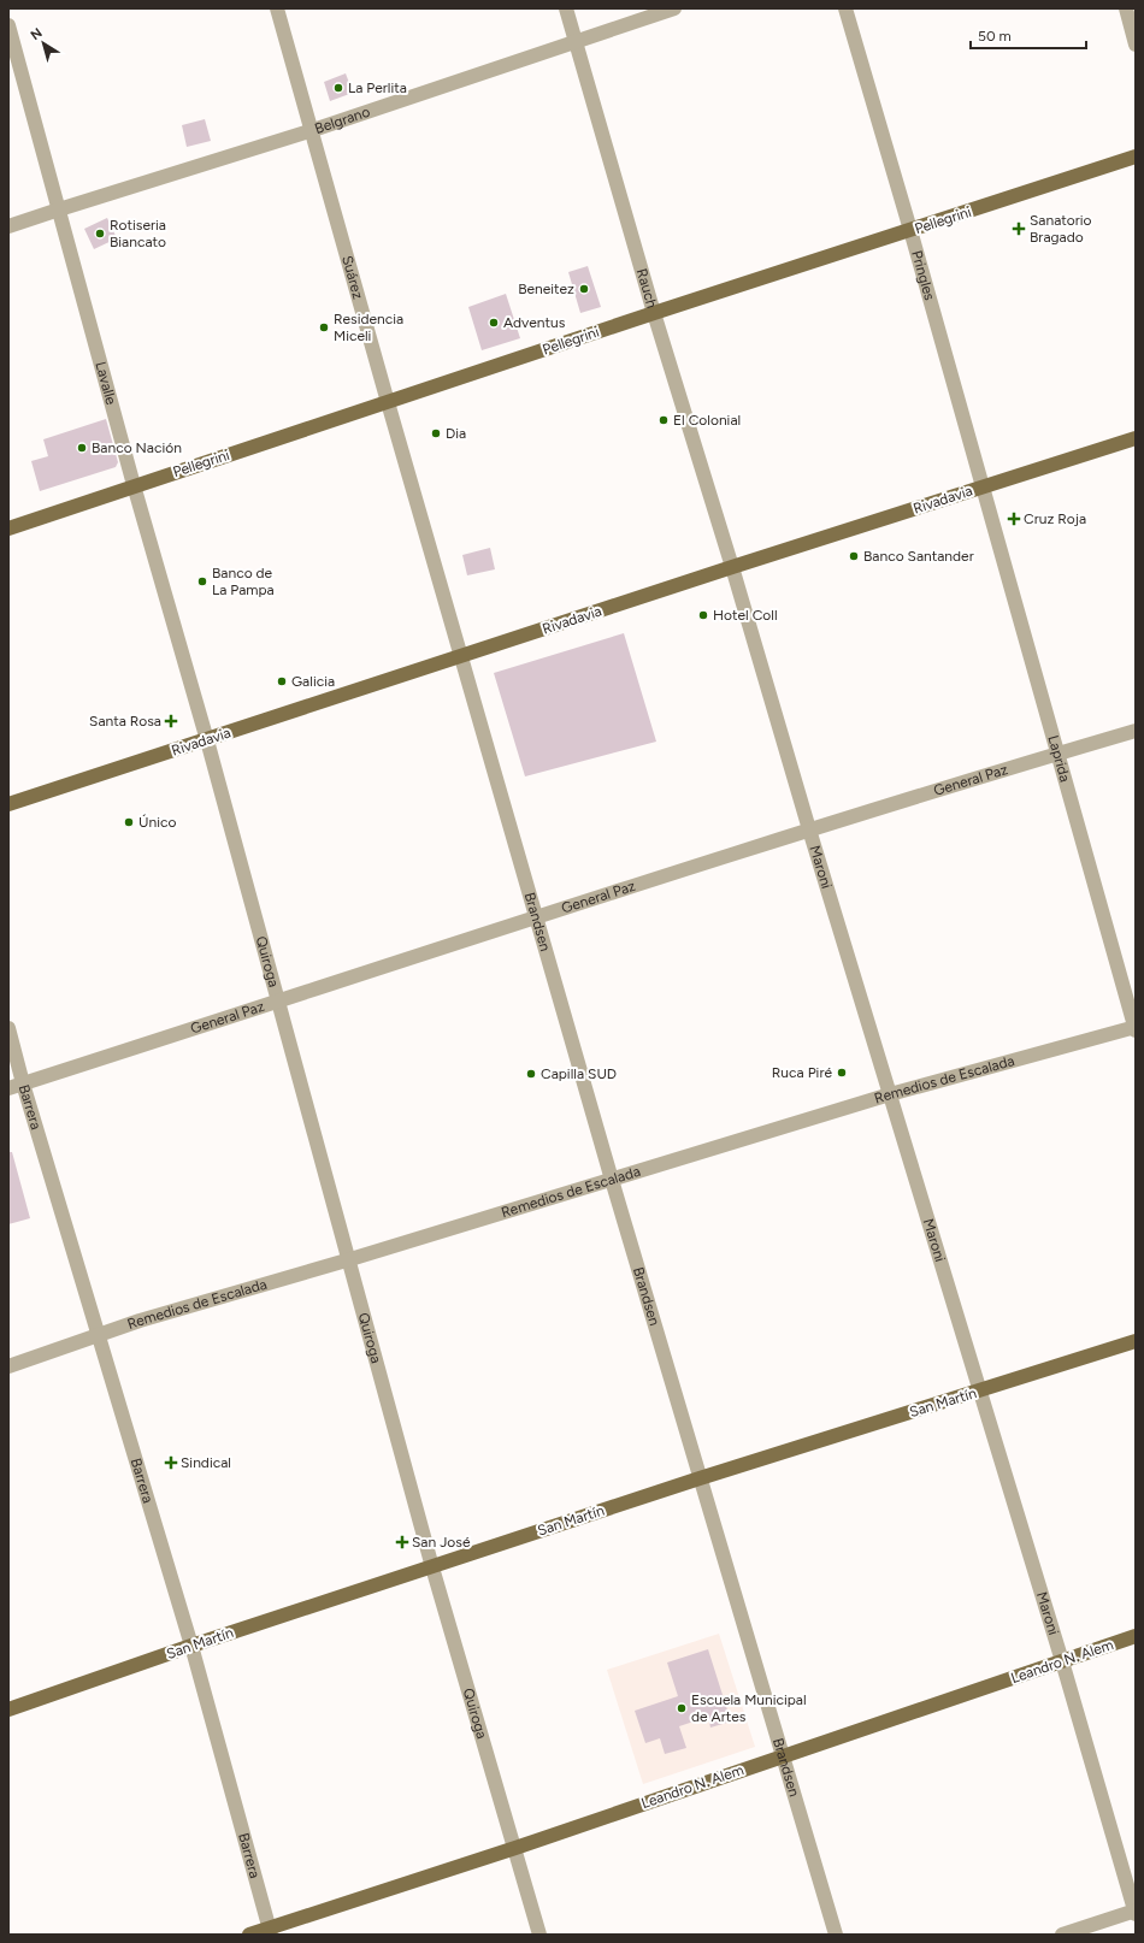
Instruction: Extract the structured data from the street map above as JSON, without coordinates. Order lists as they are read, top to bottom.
{
  "streets": {
    "main road": [
      "Pellegrini",
      "Rivadavia",
      "San Martín",
      "Leandro N. Alem"
    ],
    "street": [
      "Belgrano",
      "Pringles",
      "Suárez",
      "Rauch",
      "Lavalle",
      "Laprida",
      "General Paz",
      "Maroni",
      "Brandsen",
      "Quiroga",
      "Remedios de Escalada",
      "Barrera"
    ]
  },
  "crossings": [
    ["Belgrano", "Suárez"],
    ["Belgrano", "Rauch"],
    ["Belgrano", "Lavalle"],
    ["Pellegrini", "Pringles"],
    ["Pellegrini", "Suárez"],
    ["Pellegrini", "Rauch"],
    ["Pellegrini", "Lavalle"],
    ["Pringles", "Rivadavia"],
    ["Pringles", "Laprida"],
    ["Suárez", "Rivadavia"],
    ["Suárez", "Brandsen"],
    ["Rauch", "Rivadavia"],
    ["Rauch", "Maroni"],
    ["Lavalle", "Rivadavia"],
    ["Lavalle", "Quiroga"],
    ["Rivadavia", "Laprida"],
    ["Rivadavia", "Maroni"],
    ["Rivadavia", "Brandsen"],
    ["Rivadavia", "Quiroga"],
    ["Laprida", "General Paz"],
    ["Laprida", "Remedios de Escalada"],
    ["General Paz", "Maroni"],
    ["General Paz", "Brandsen"],
    ["General Paz", "Quiroga"],
    ["General Paz", "Barrera"],
    ["Maroni", "Remedios de Escalada"],
    ["Maroni", "San Martín"],
    ["Maroni", "Leandro N. Alem"],
    ["Brandsen", "Remedios de Escalada"],
    ["Brandsen", "San Martín"],
    ["Brandsen", "Leandro N. Alem"],
    ["Quiroga", "Remedios de Escalada"],
    ["Quiroga", "San Martín"],
    ["Quiroga", "Leandro N. Alem"],
    ["Remedios de Escalada", "Barrera"],
    ["Barrera", "San Martín"],
    ["Barrera", "Leandro N. Alem"]
  ],
  "places": {
    "other": [
      "La Perlita",
      "Rotiseria Biancato",
      "Beneitez",
      "Adventus",
      "Residencia Miceli",
      "El Colonial",
      "Dia",
      "Banco Nación",
      "Banco Santander",
      "Banco de La Pampa",
      "Hotel Coll",
      "Galicia",
      "Único",
      "Ruca Piré",
      "Capilla SUD",
      "Escuela Municipal de Artes"
    ],
    "health": [
      "Sanatorio Bragado",
      "Cruz Roja",
      "Santa Rosa",
      "Sindical",
      "San José"
    ]
  },
  "scale_bar": "50 m",
  "north": "top left"
}
